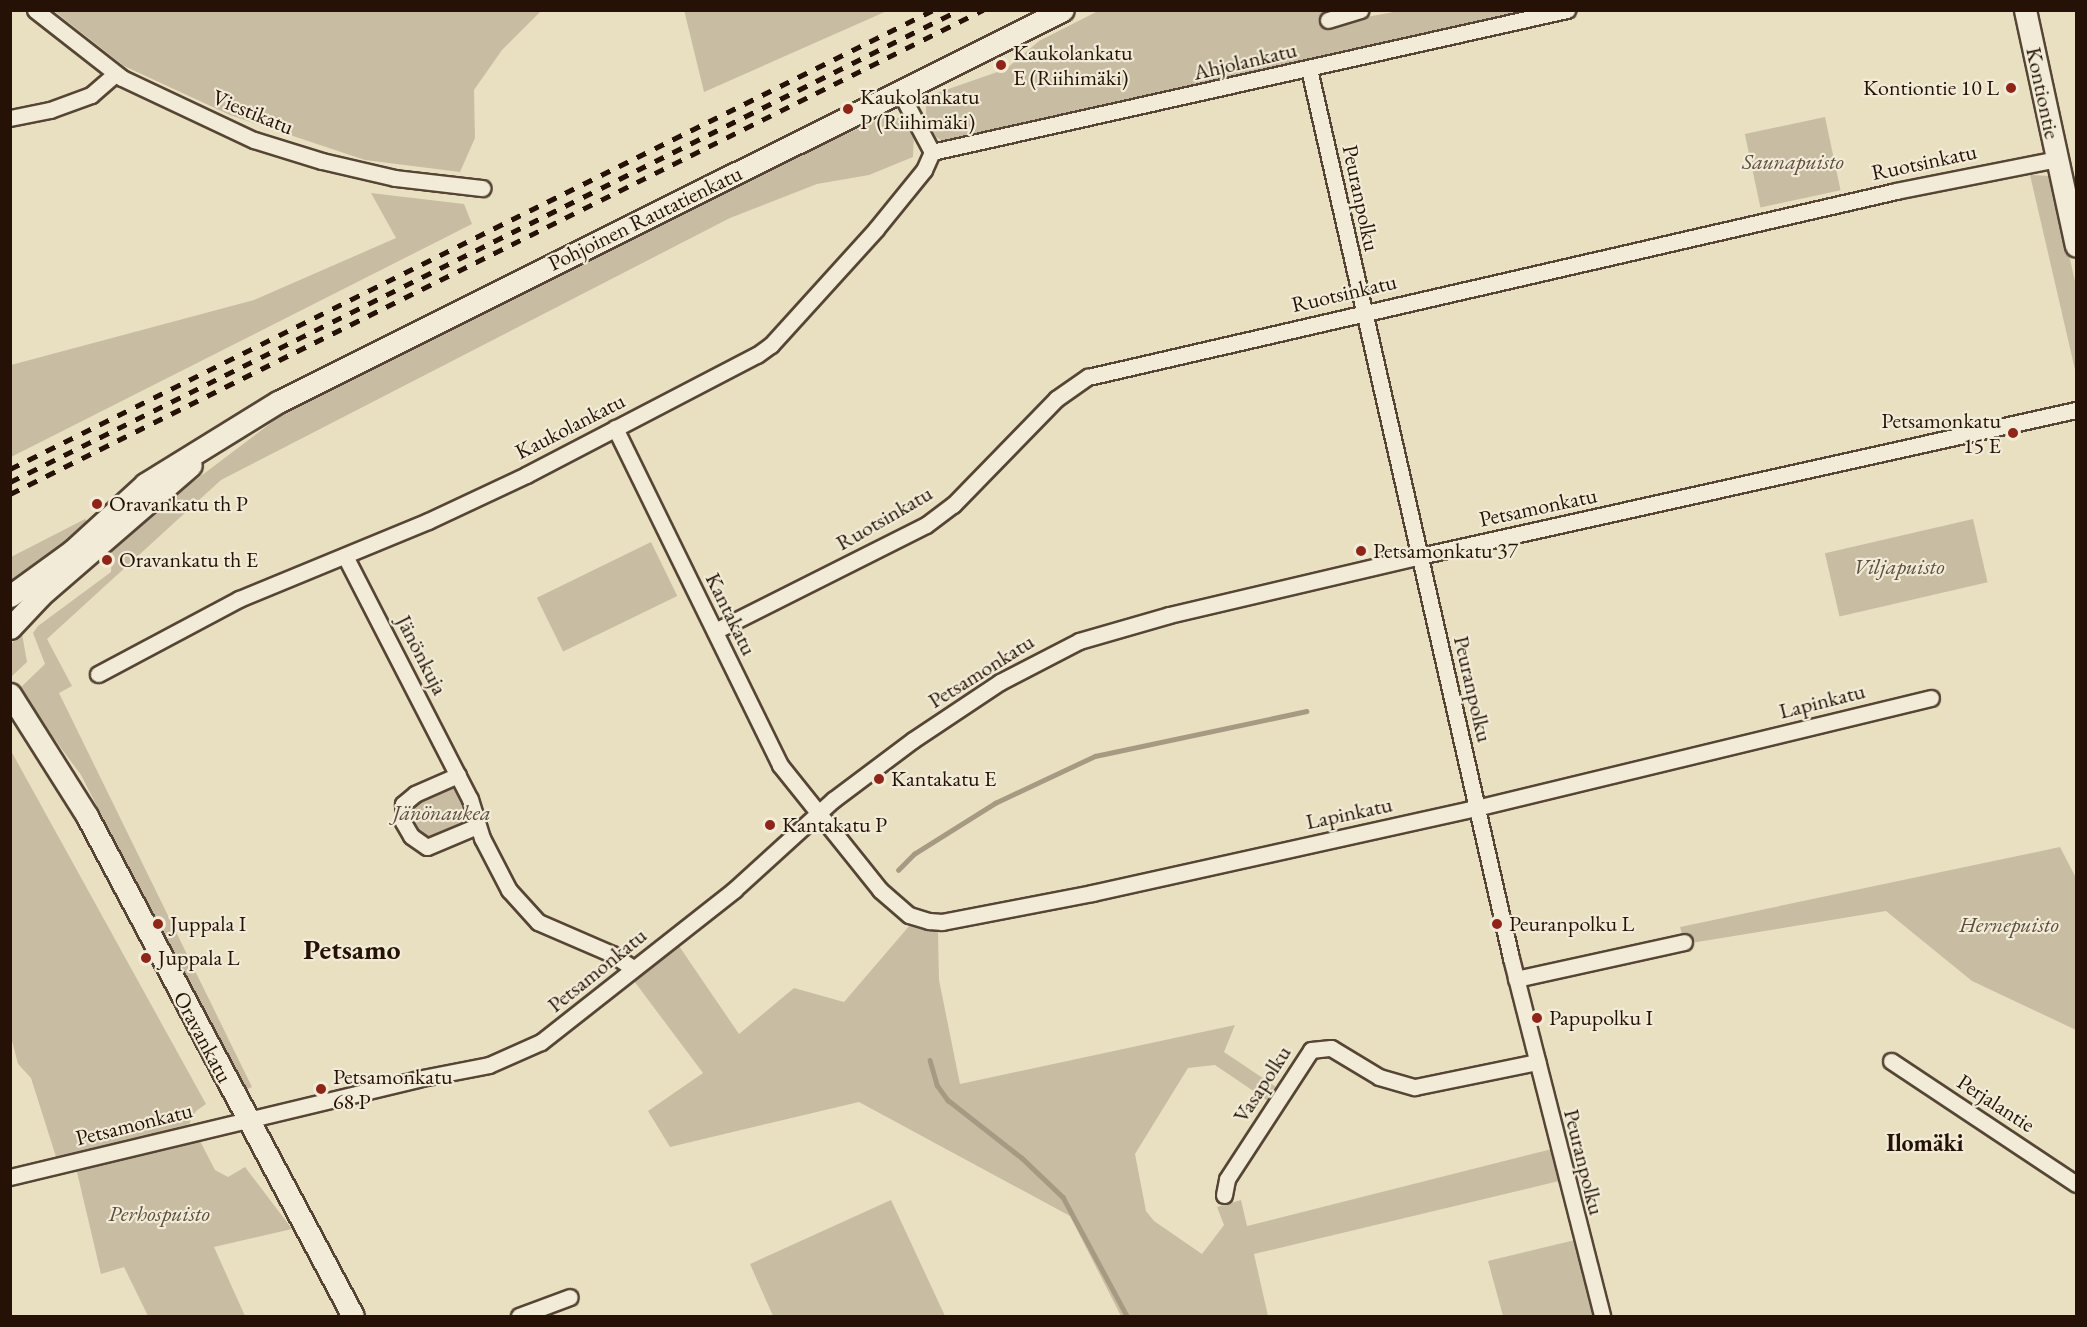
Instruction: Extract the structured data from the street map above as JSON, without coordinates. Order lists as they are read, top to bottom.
{
  "streets": {
    "street": [
      "Ahjolankatu",
      "Kontiontie",
      "Viestikatu",
      "Ruotsinkatu",
      "Peuranpolku",
      "Pohjoinen Rautatienkatu",
      "Kaukolankatu",
      "Petsamonkatu",
      "Kantakatu",
      "Jänönkuja",
      "Lapinkatu",
      "Oravankatu",
      "Vasapolku",
      "Perjalantie"
    ]
  },
  "crossings": [
    ["Ahjolankatu", "Peuranpolku"],
    ["Ahjolankatu", "Kaukolankatu"],
    ["Kontiontie", "Ruotsinkatu"],
    ["Ruotsinkatu", "Peuranpolku"],
    ["Ruotsinkatu", "Kantakatu"],
    ["Peuranpolku", "Petsamonkatu"],
    ["Peuranpolku", "Lapinkatu"],
    ["Peuranpolku", "Vasapolku"],
    ["Kaukolankatu", "Kantakatu"],
    ["Kaukolankatu", "Jänönkuja"],
    ["Petsamonkatu", "Kantakatu"],
    ["Petsamonkatu", "Jänönkuja"],
    ["Petsamonkatu", "Lapinkatu"],
    ["Petsamonkatu", "Oravankatu"],
    ["Kantakatu", "Lapinkatu"]
  ],
  "districts": ["Petsamo", "Ilomäki"],
  "parks": [
    "Saunapuisto",
    "Viljapuisto",
    "Jänönaukea",
    "Hernepuisto",
    "Perhospuisto"
  ],
  "places": [
    "Kaukolankatu E (Riihimäki)",
    "Kontiontie 10 L",
    "Kaukolankatu P (Riihimäki)",
    "Petsamonkatu 15 E",
    "Oravankatu th P",
    "Petsamonkatu 37",
    "Oravankatu th E",
    "Kantakatu E",
    "Kantakatu P",
    "Juppala I",
    "Peuranpolku L",
    "Juppala L",
    "Papupolku I",
    "Petsamonkatu 68 P"
  ]
}
